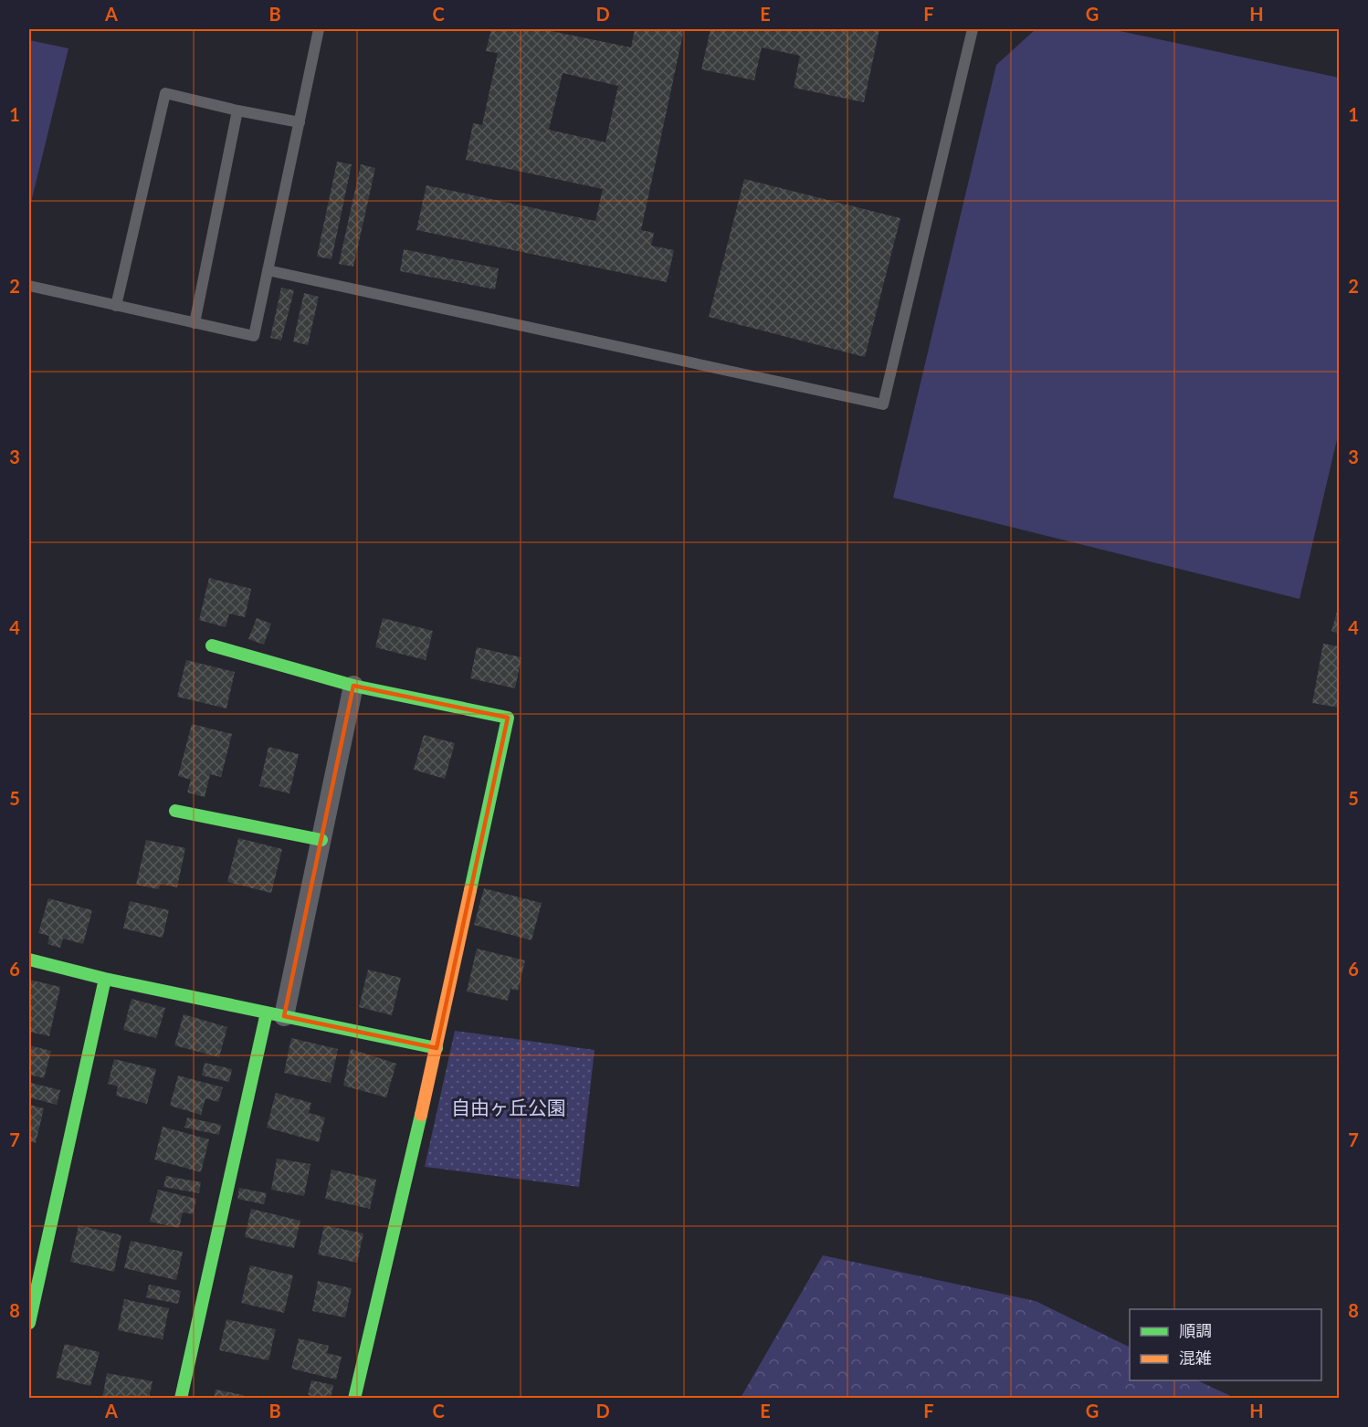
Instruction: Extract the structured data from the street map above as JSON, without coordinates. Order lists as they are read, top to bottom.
{
  "parks": ["自由ヶ丘公園"],
  "legend": ["順調", "混雑"],
  "grid": {
    "columns": [
      "A",
      "B",
      "C",
      "D",
      "E",
      "F",
      "G",
      "H"
    ],
    "rows": [
      "1",
      "2",
      "3",
      "4",
      "5",
      "6",
      "7",
      "8"
    ]
  }
}
